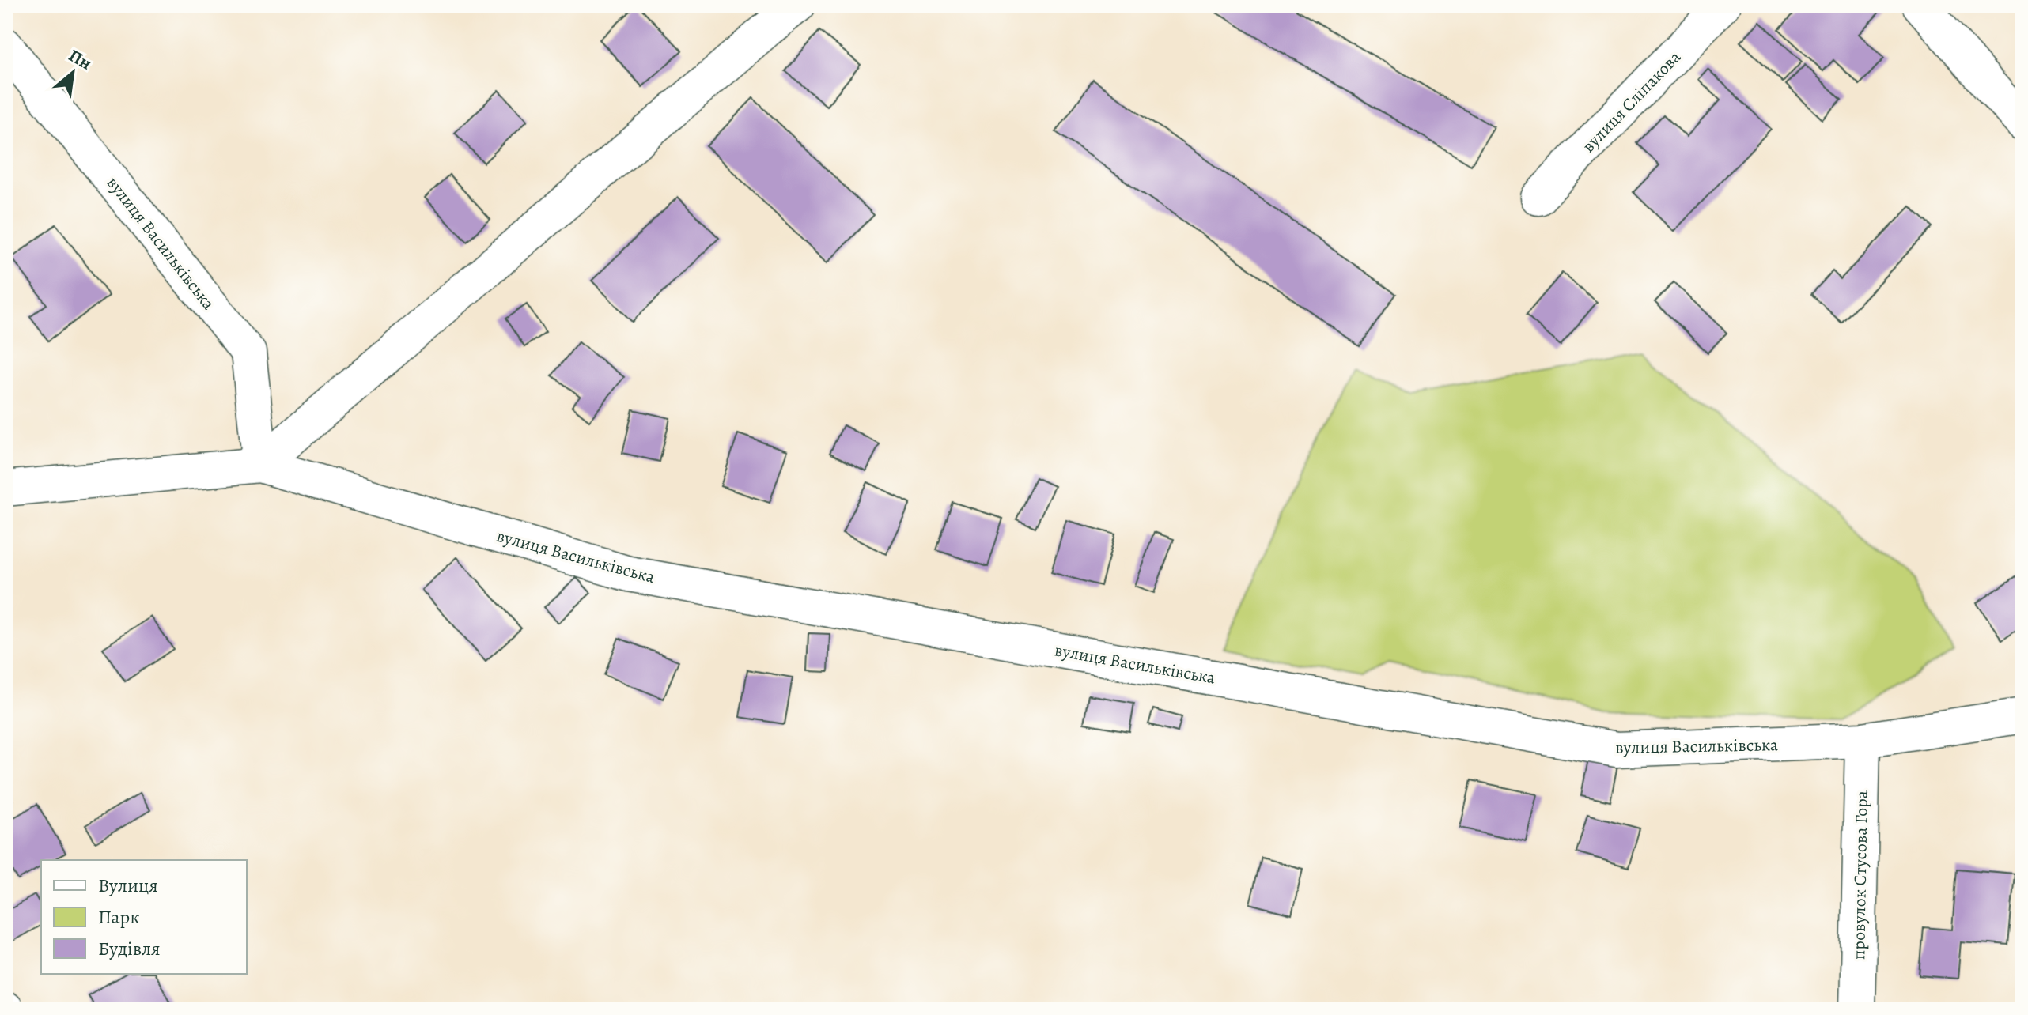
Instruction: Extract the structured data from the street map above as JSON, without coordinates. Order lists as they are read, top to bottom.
{
  "streets": {
    "street": ["вулиця Сліпакова", "вулиця Васильківська", "провулок Стусова Гора"]
  },
  "crossings": [
    ["вулиця Васильківська", "провулок Стусова Гора"]
  ],
  "legend": ["Вулиця", "Парк", "Будівля"],
  "north": "top right"
}
